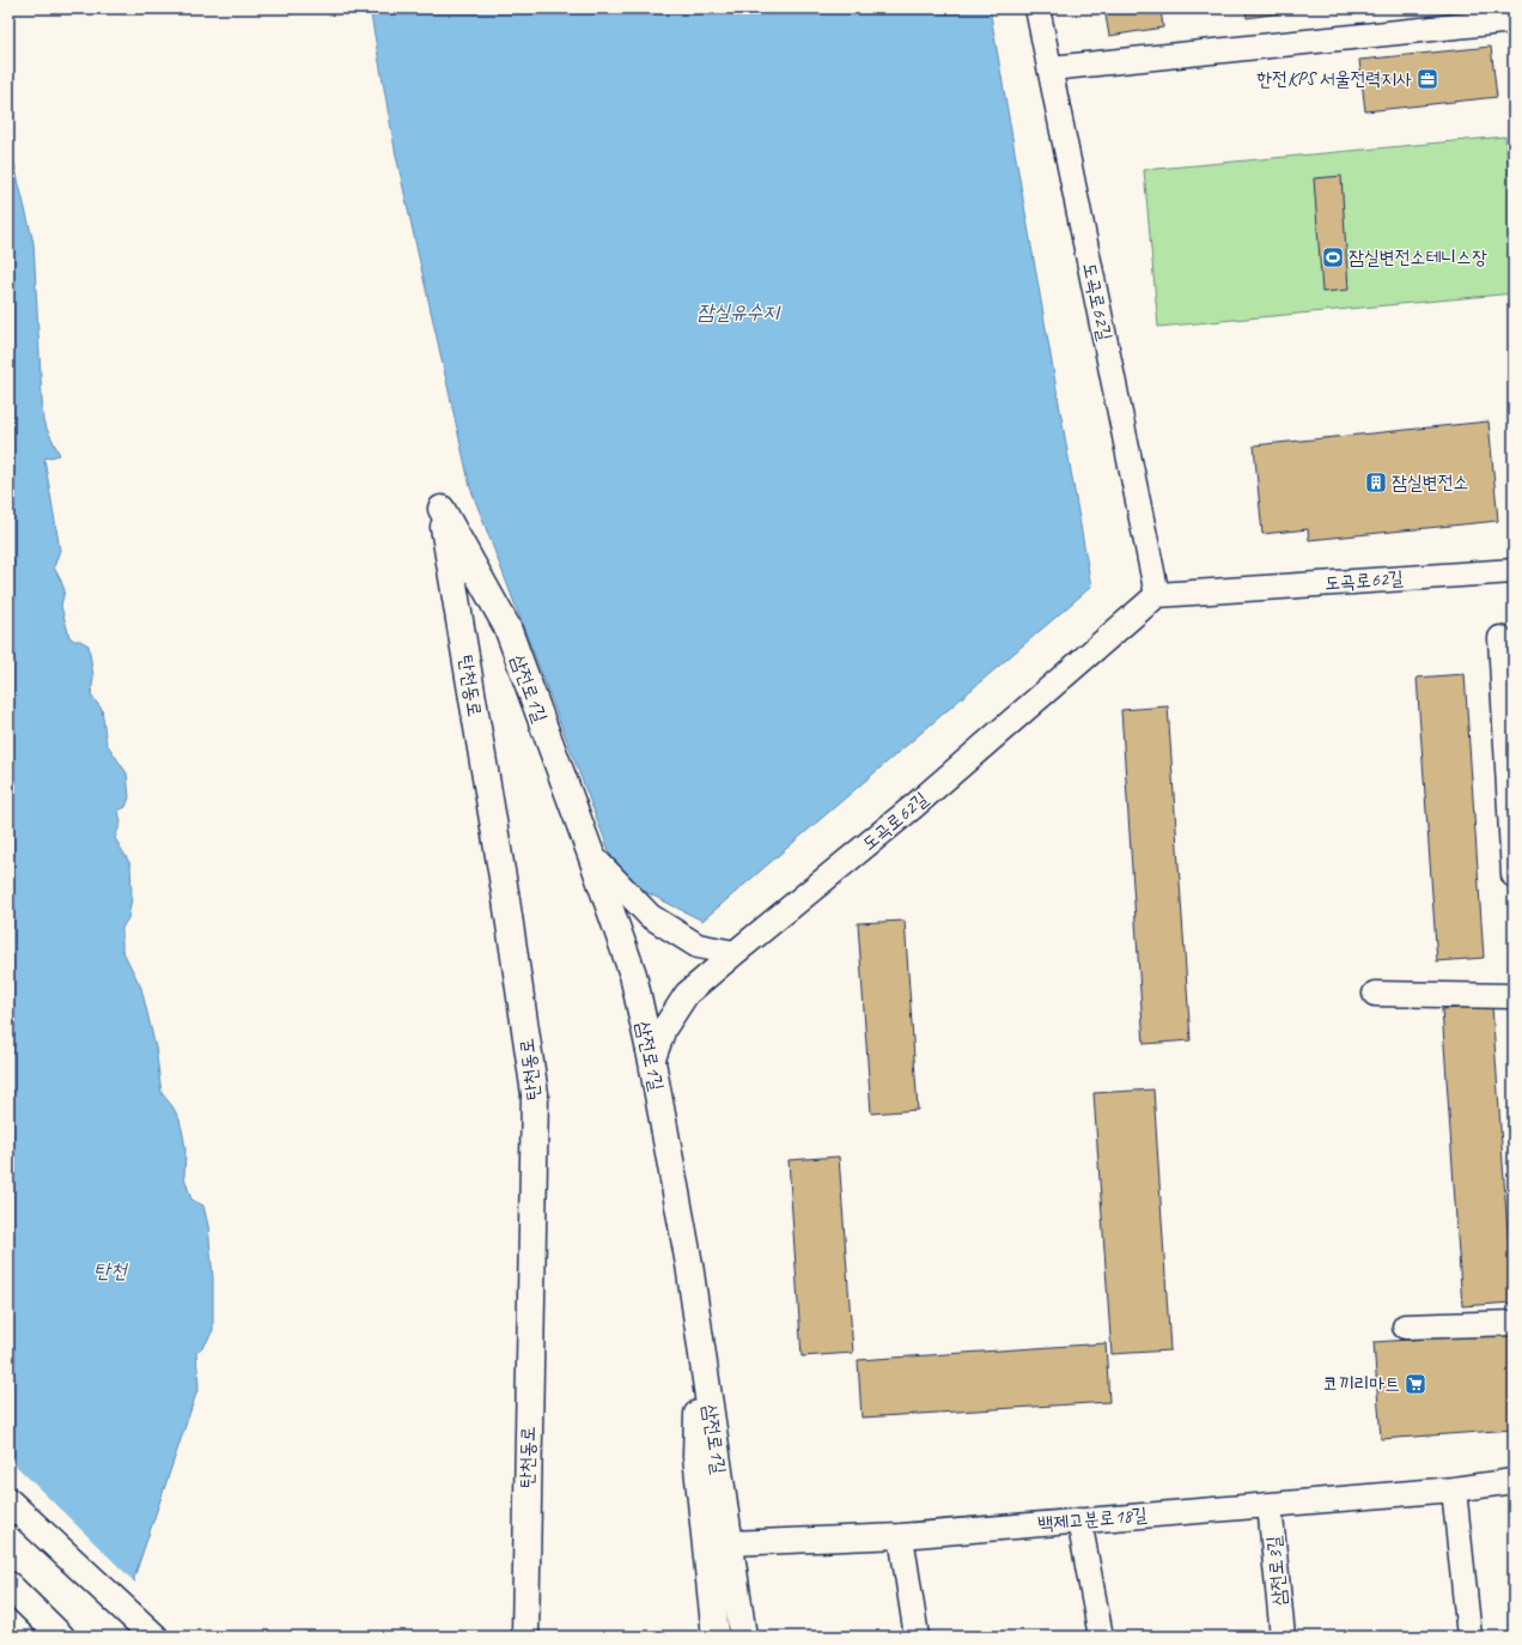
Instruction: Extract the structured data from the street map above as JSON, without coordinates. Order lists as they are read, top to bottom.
{
  "streets": {
    "street": [
      "도곡로62길",
      "탄천동로",
      "삼전로1길",
      "백제고분로18길",
      "삼전로3길"
    ]
  },
  "crossings": [
    ["도곡로62길", "삼전로1길"],
    ["탄천동로", "삼전로1길"],
    ["삼전로1길", "백제고분로18길"],
    ["백제고분로18길", "삼전로3길"]
  ],
  "water": ["잠실유수지", "탄천"],
  "places": {
    "office": ["한전KPS 서울전력지사"],
    "sports": ["잠실변전소테니스장"],
    "building": ["잠실변전소"],
    "supermarket": ["코끼리마트"]
  }
}
